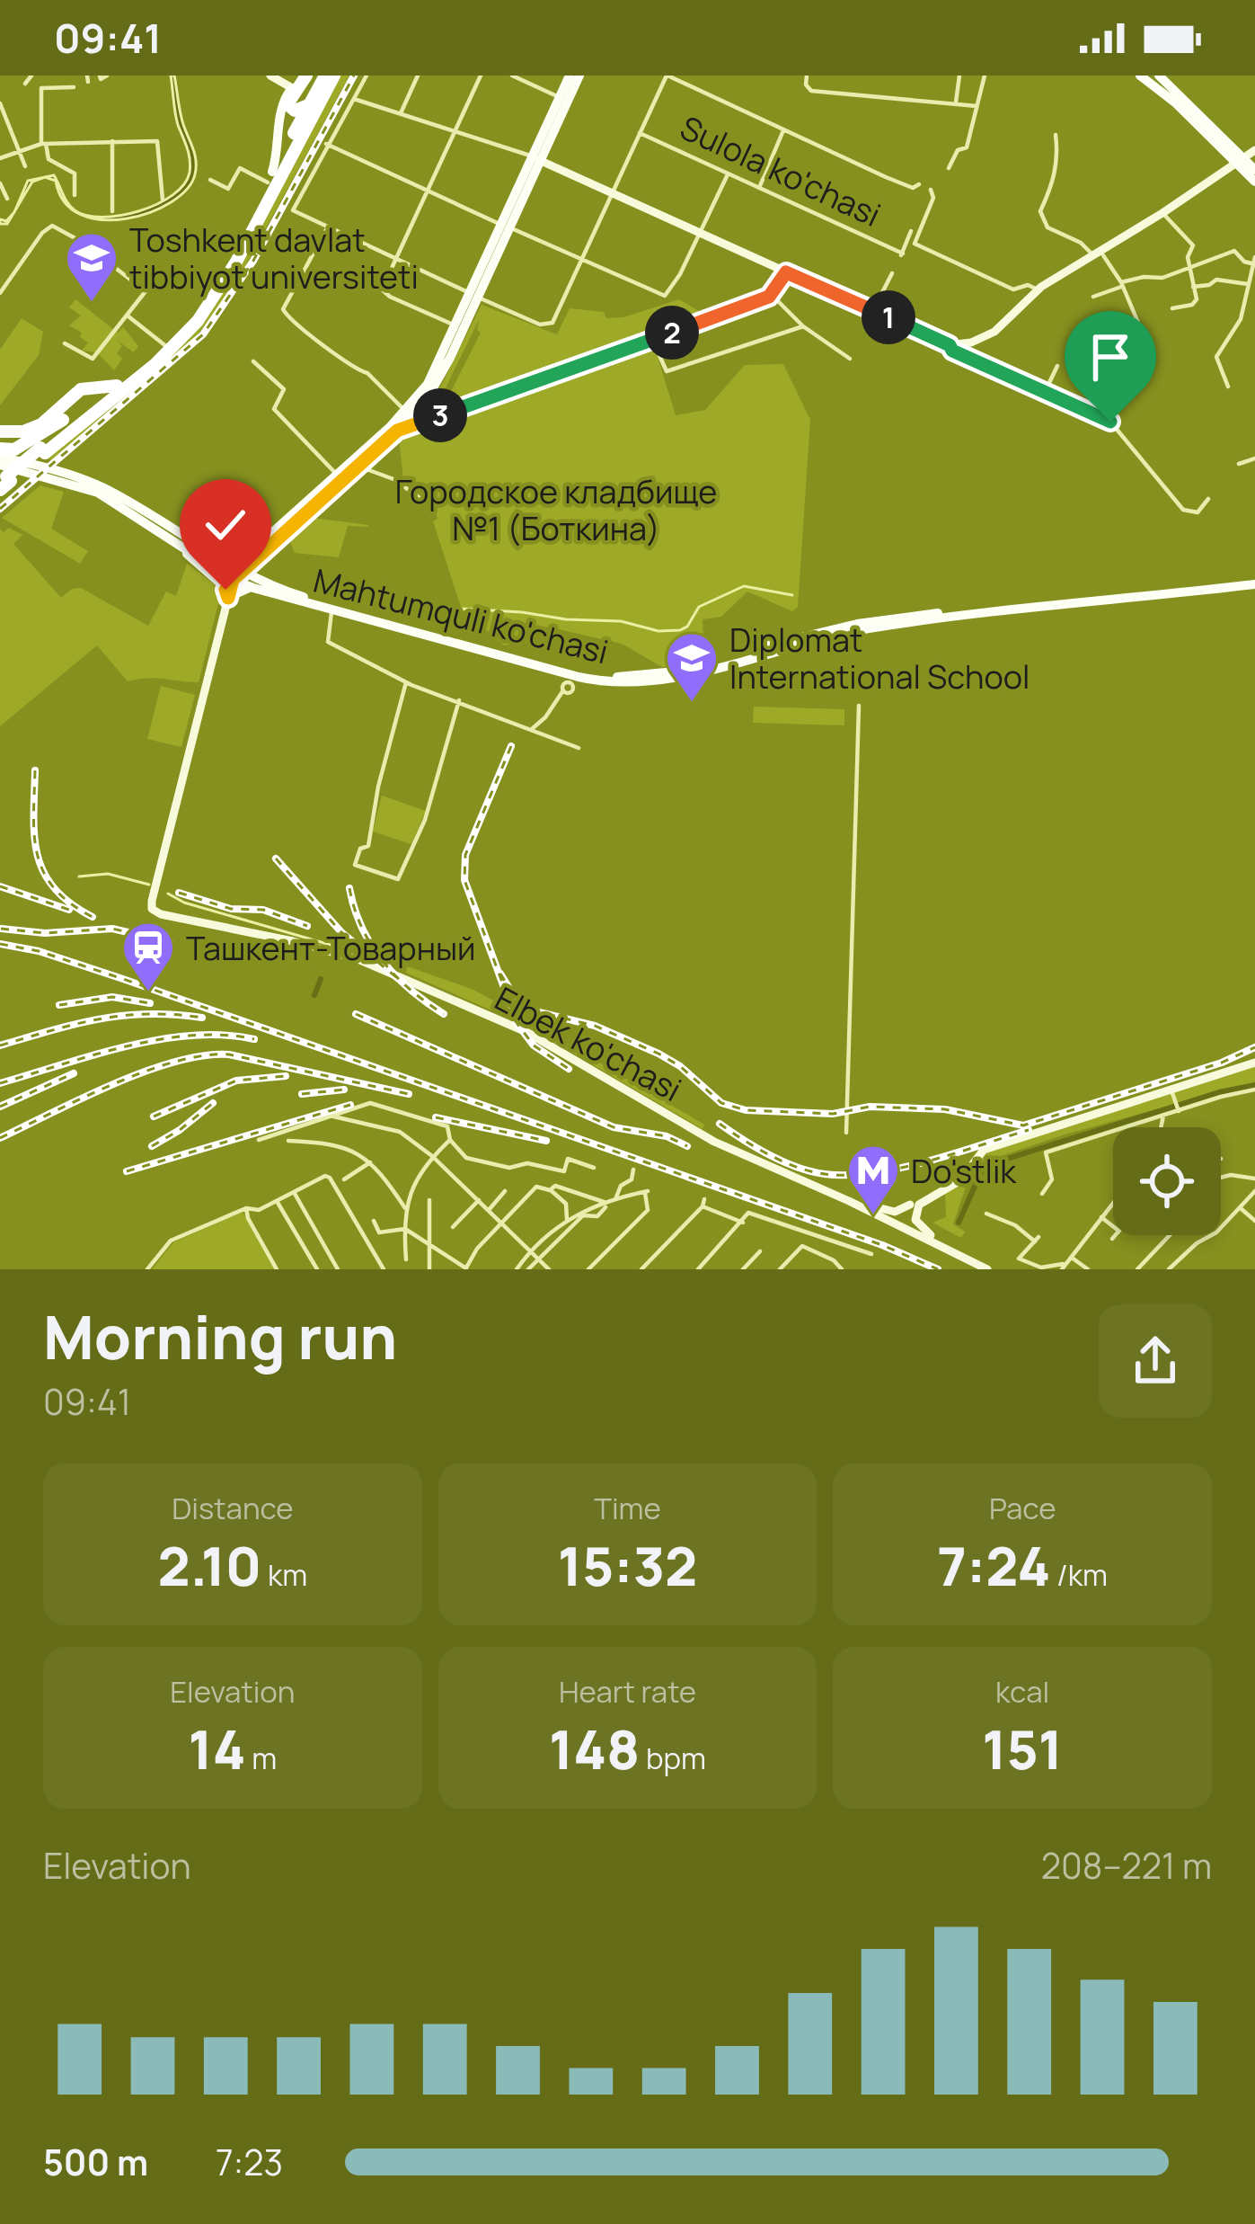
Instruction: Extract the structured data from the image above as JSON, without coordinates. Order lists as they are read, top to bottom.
{
  "streets": {
    "main road": ["Mahtumquli ko'chasi", "Elbek ko'chasi"],
    "street": ["Sulola ko'chasi"]
  },
  "parks": ["Городское кладбище №1 (Боткина)"],
  "places": {
    "school or university": ["Toshkent davlat tibbiyot universiteti", "Diplomat International School"],
    "station": ["Ташкент-Товарный"],
    "metro station": ["Do'stlik"]
  },
  "page": {
    "status": "09:41",
    "pins": ["1", "2", "3"],
    "heading": ["Morning run", "09:41"],
    "stats": [
      ["Distance", "2.10 km"],
      ["Time", "15:32"],
      ["Pace", "7:24 /km"],
      ["Elevation", "14 m"],
      ["Heart rate", "148 bpm"],
      ["kcal", "151"]
    ],
    "chart": ["Elevation", "208–221 m"],
    "list": [
      {
        "name": "500 m",
        "note": "7:23"
      }
    ]
  }
}
